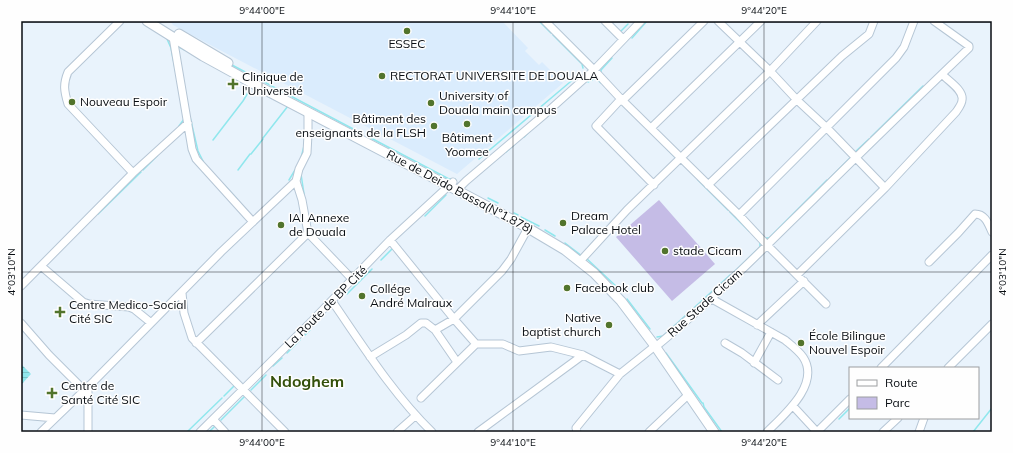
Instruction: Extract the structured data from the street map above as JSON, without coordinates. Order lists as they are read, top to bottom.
{
  "streets": {
    "main road": ["Rue de Deido Bassa(N°1.878)"],
    "street": ["Rue Stade Cicam", "La Route de BP Cité"]
  },
  "crossings": [
    ["Rue de Deido Bassa(N°1.878)", "Rue Stade Cicam"],
    ["Rue de Deido Bassa(N°1.878)", "La Route de BP Cité"]
  ],
  "districts": ["Ndoghem"],
  "places": {
    "other": [
      "ESSEC",
      "RECTORAT UNIVERSITE DE DOUALA",
      "Nouveau Espoir",
      "University of Douala main campus",
      "Bâtiment Yoomee",
      "Bâtiment des enseignants de la FLSH",
      "Dream Palace Hotel",
      "IAI Annexe de Douala",
      "stade Cicam",
      "Facebook club",
      "Collége André Malraux",
      "Native baptist church",
      "École Bilingue Nouvel Espoir"
    ],
    "health": ["Clinique de l'Université", "Centre Medico-Social Cité SIC", "Centre de Santé Cité SIC"]
  },
  "legend": ["Route", "Parc"],
  "coordinates": [
    "9°44'00\"E",
    "9°44'10\"E",
    "9°44'20\"E",
    "4°03'10\"N"
  ]
}
